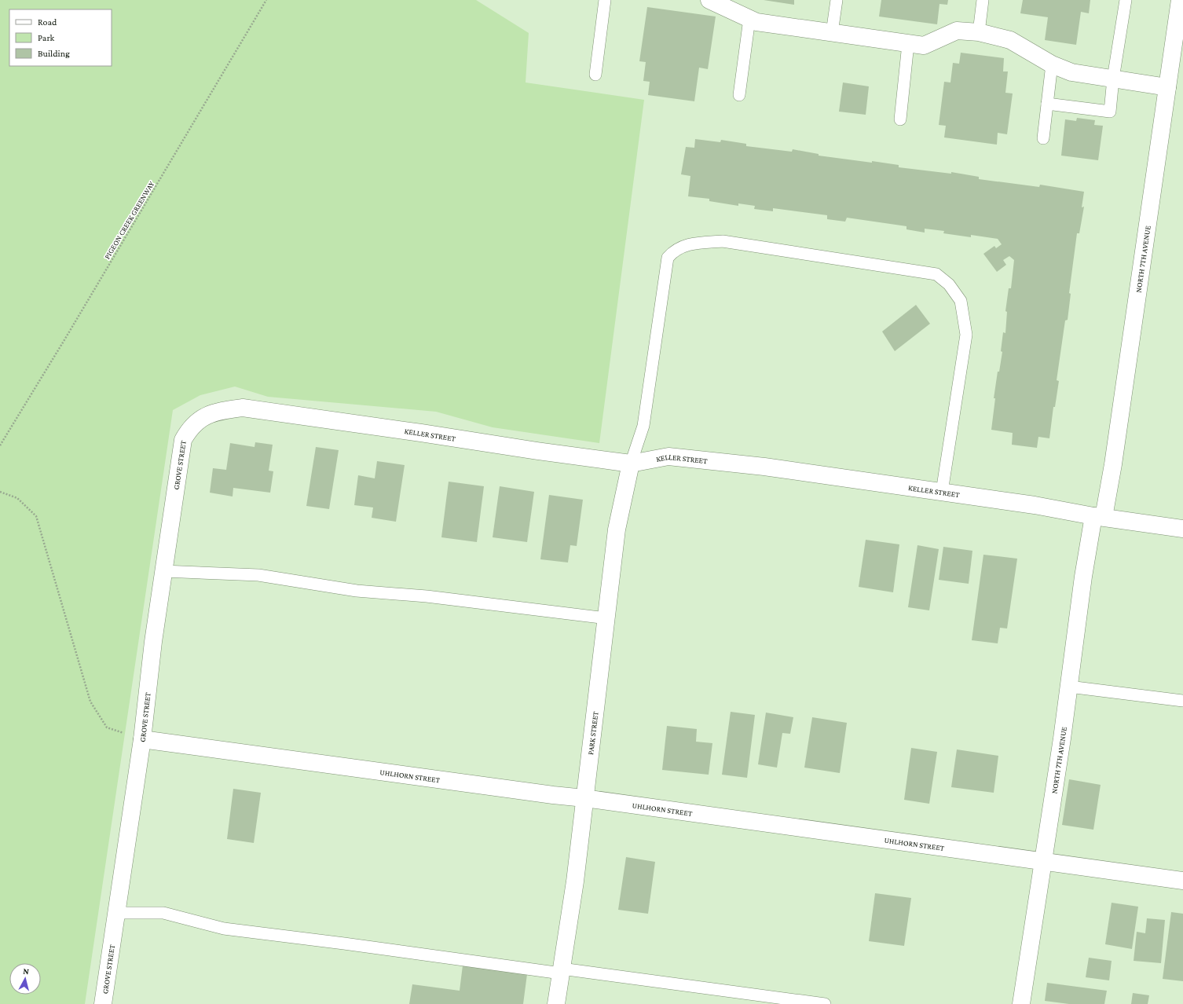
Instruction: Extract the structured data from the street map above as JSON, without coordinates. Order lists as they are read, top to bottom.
{
  "streets": {
    "street": [
      "NORTH 7TH AVENUE",
      "KELLER STREET",
      "GROVE STREET",
      "PARK STREET",
      "UHLHORN STREET"
    ],
    "path": ["PIGEON CREEK GREENWAY"]
  },
  "crossings": [
    ["NORTH 7TH AVENUE", "KELLER STREET"],
    ["NORTH 7TH AVENUE", "UHLHORN STREET"],
    ["KELLER STREET", "GROVE STREET"],
    ["KELLER STREET", "PARK STREET"],
    ["GROVE STREET", "UHLHORN STREET"],
    ["PARK STREET", "UHLHORN STREET"]
  ],
  "legend": ["Road", "Park", "Building"],
  "north": "top"
}
